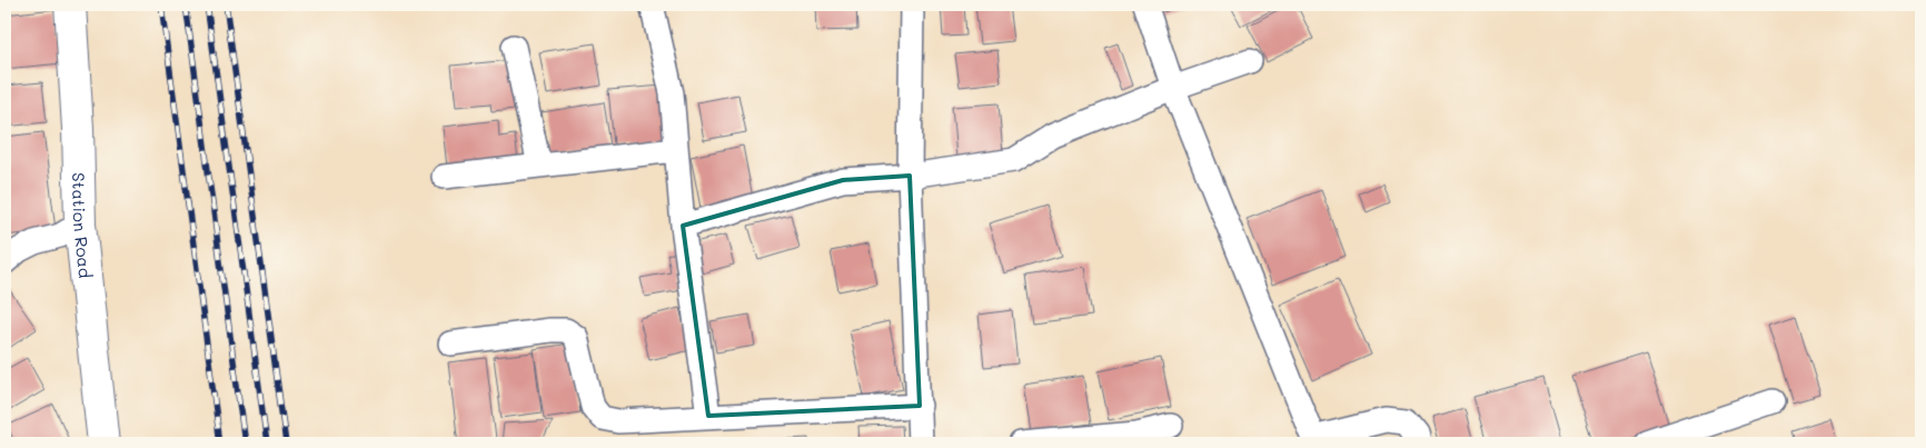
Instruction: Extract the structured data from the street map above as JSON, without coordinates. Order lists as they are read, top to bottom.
{
  "streets": {
    "street": ["Station Road"]
  }
}
